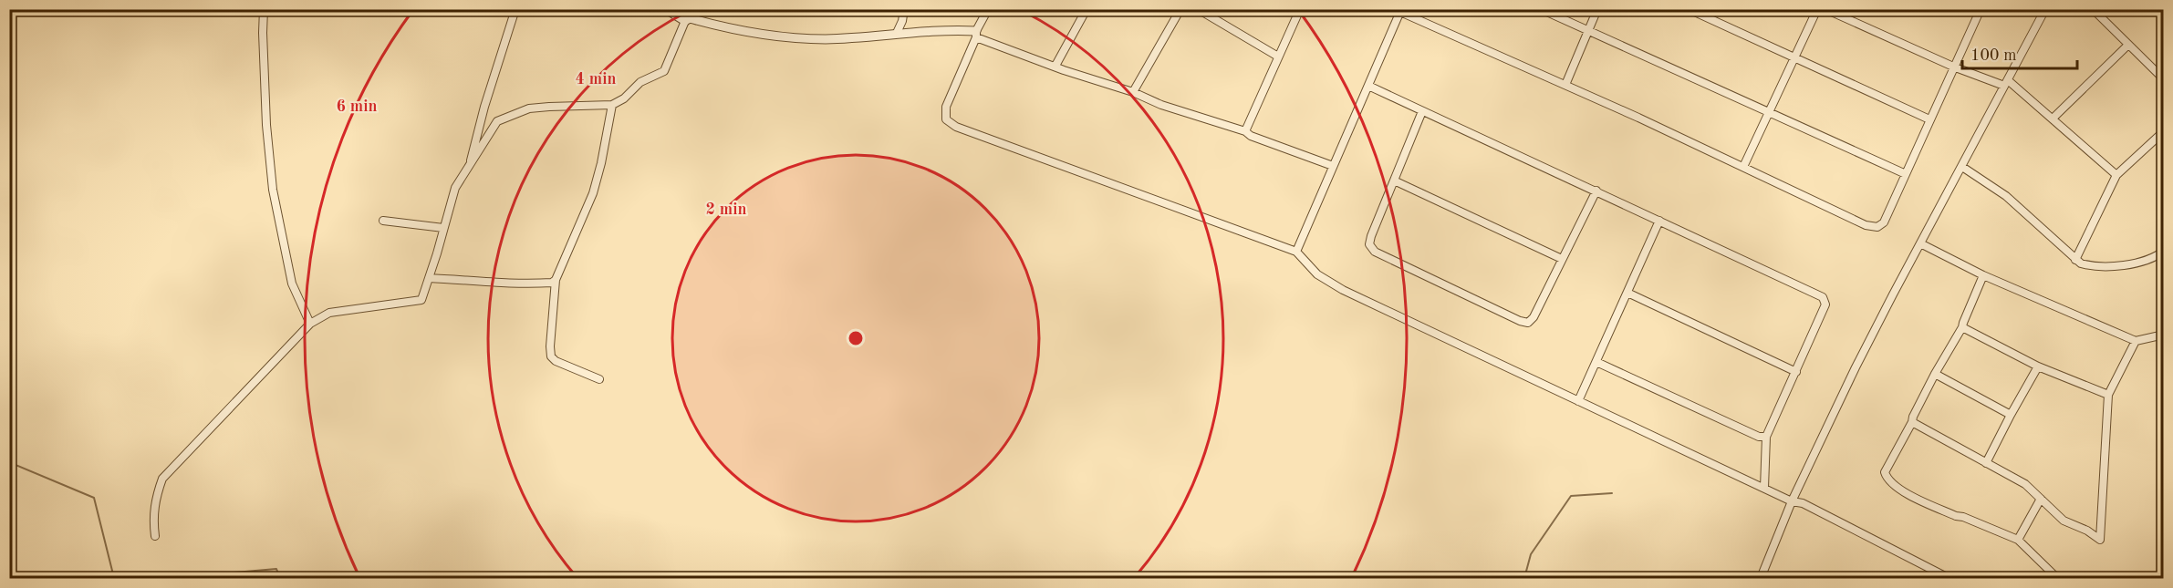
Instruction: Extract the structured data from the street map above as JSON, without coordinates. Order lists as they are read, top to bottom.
{
  "scale_bar": "100 m",
  "rings": ["4 min", "6 min", "2 min"]
}
